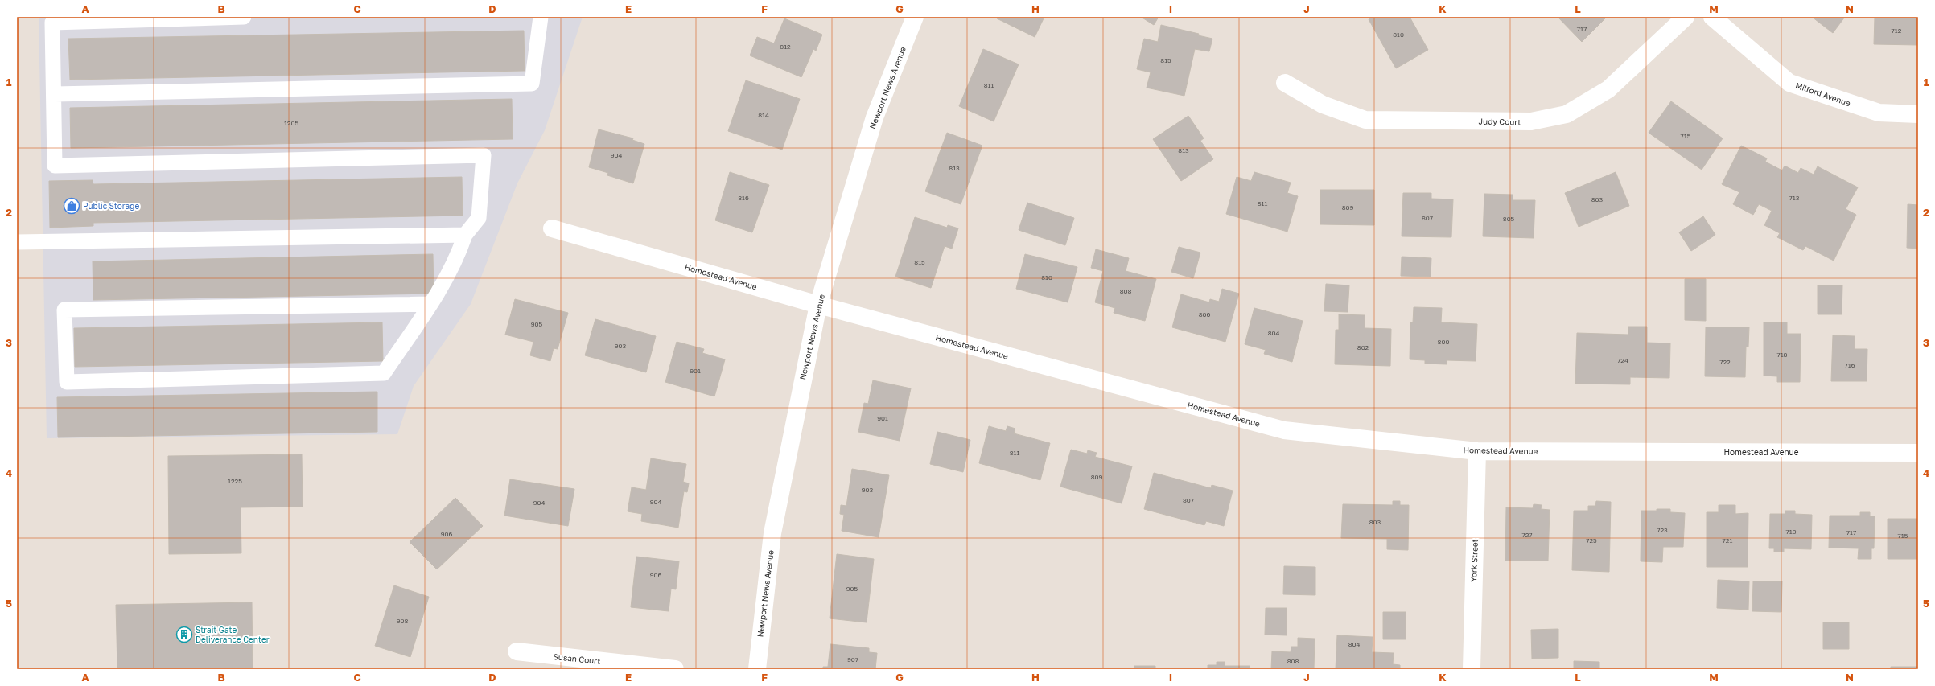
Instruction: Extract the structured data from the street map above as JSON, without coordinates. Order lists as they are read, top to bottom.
{
  "streets": {
    "street": [
      "Newport News Avenue",
      "Milford Avenue",
      "Judy Court",
      "Homestead Avenue",
      "York Street",
      "Susan Court"
    ]
  },
  "crossings": [
    ["Newport News Avenue", "Homestead Avenue"],
    ["Homestead Avenue", "York Street"]
  ],
  "places": {
    "shop": ["Public Storage"],
    "building": ["Strait Gate Deliverance Center"]
  },
  "house_numbers": [
    "717",
    "712",
    "810",
    "812",
    "815",
    "811",
    "814",
    "1205",
    "715",
    "813",
    "904",
    "813",
    "816",
    "713",
    "803",
    "811",
    "809",
    "807",
    "805",
    "815",
    "810",
    "808",
    "806",
    "905",
    "804",
    "800",
    "903",
    "802",
    "718",
    "724",
    "722",
    "716",
    "901",
    "901",
    "811",
    "809",
    "1225",
    "903",
    "807",
    "904",
    "904",
    "803",
    "723",
    "719",
    "717",
    "906",
    "727",
    "715",
    "725",
    "721",
    "906",
    "905",
    "908",
    "804",
    "907",
    "808"
  ],
  "grid": {
    "columns": [
      "A",
      "B",
      "C",
      "D",
      "E",
      "F",
      "G",
      "H",
      "I",
      "J",
      "K",
      "L",
      "M",
      "N"
    ],
    "rows": [
      "1",
      "2",
      "3",
      "4",
      "5"
    ]
  }
}
